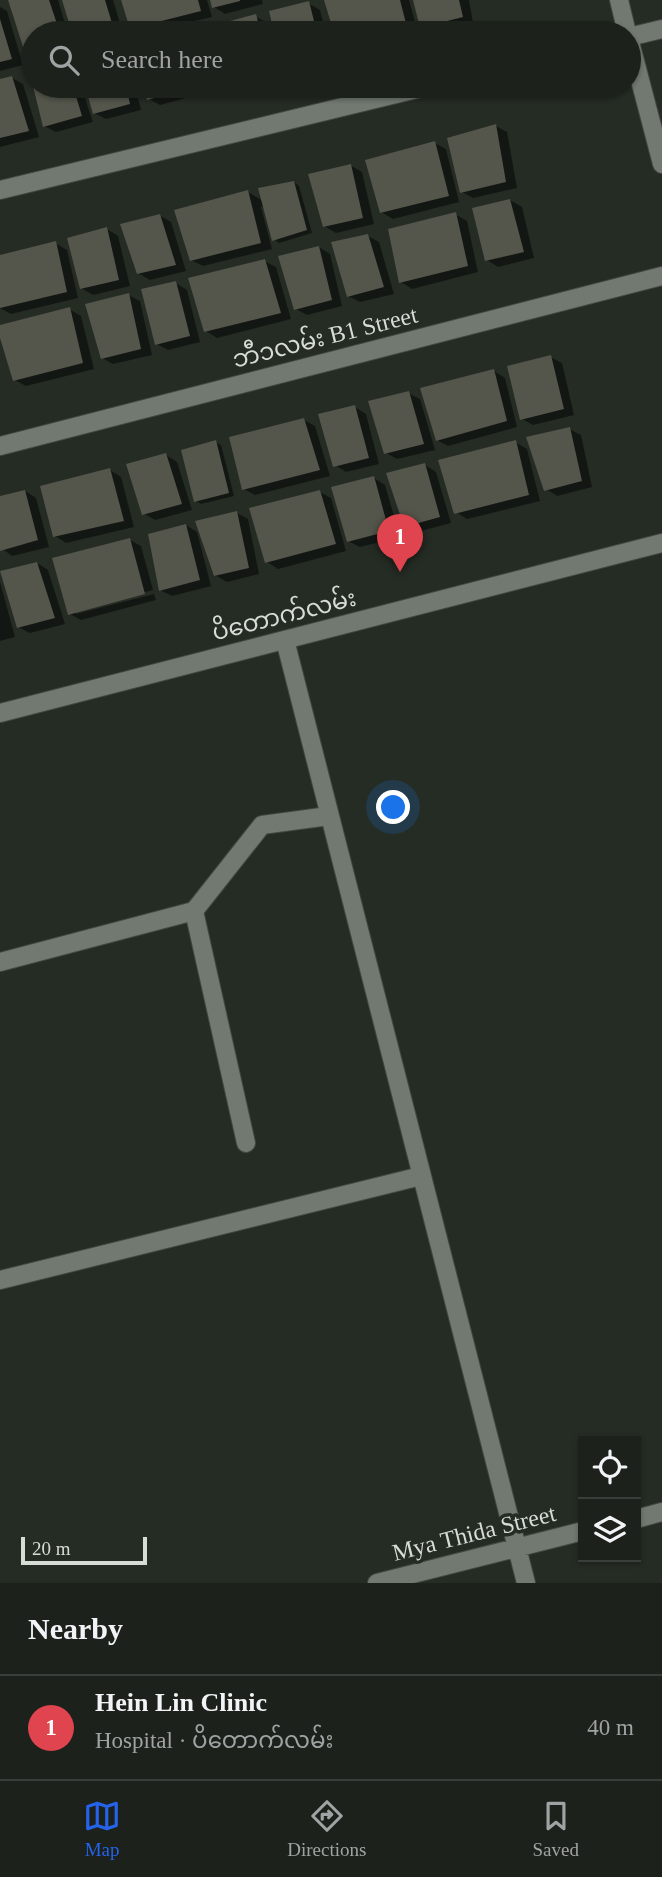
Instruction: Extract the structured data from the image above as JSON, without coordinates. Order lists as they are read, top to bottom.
{
  "streets": {
    "street": ["ဘီ၁လမ်း B1 Street", "ပိတောက်လမ်း", "Mya Thida Street"]
  },
  "scale_bar": "20 m",
  "page": {
    "search": "Search here",
    "pins": "1",
    "scale": "20 m",
    "heading": "Nearby",
    "list": [
      {
        "mark": "1",
        "name": "Hein Lin Clinic",
        "note": "Hospital · ပိတောက်လမ်း",
        "value": "40 m"
      }
    ],
    "nav": ["Map", "Directions", "Saved"]
  }
}
